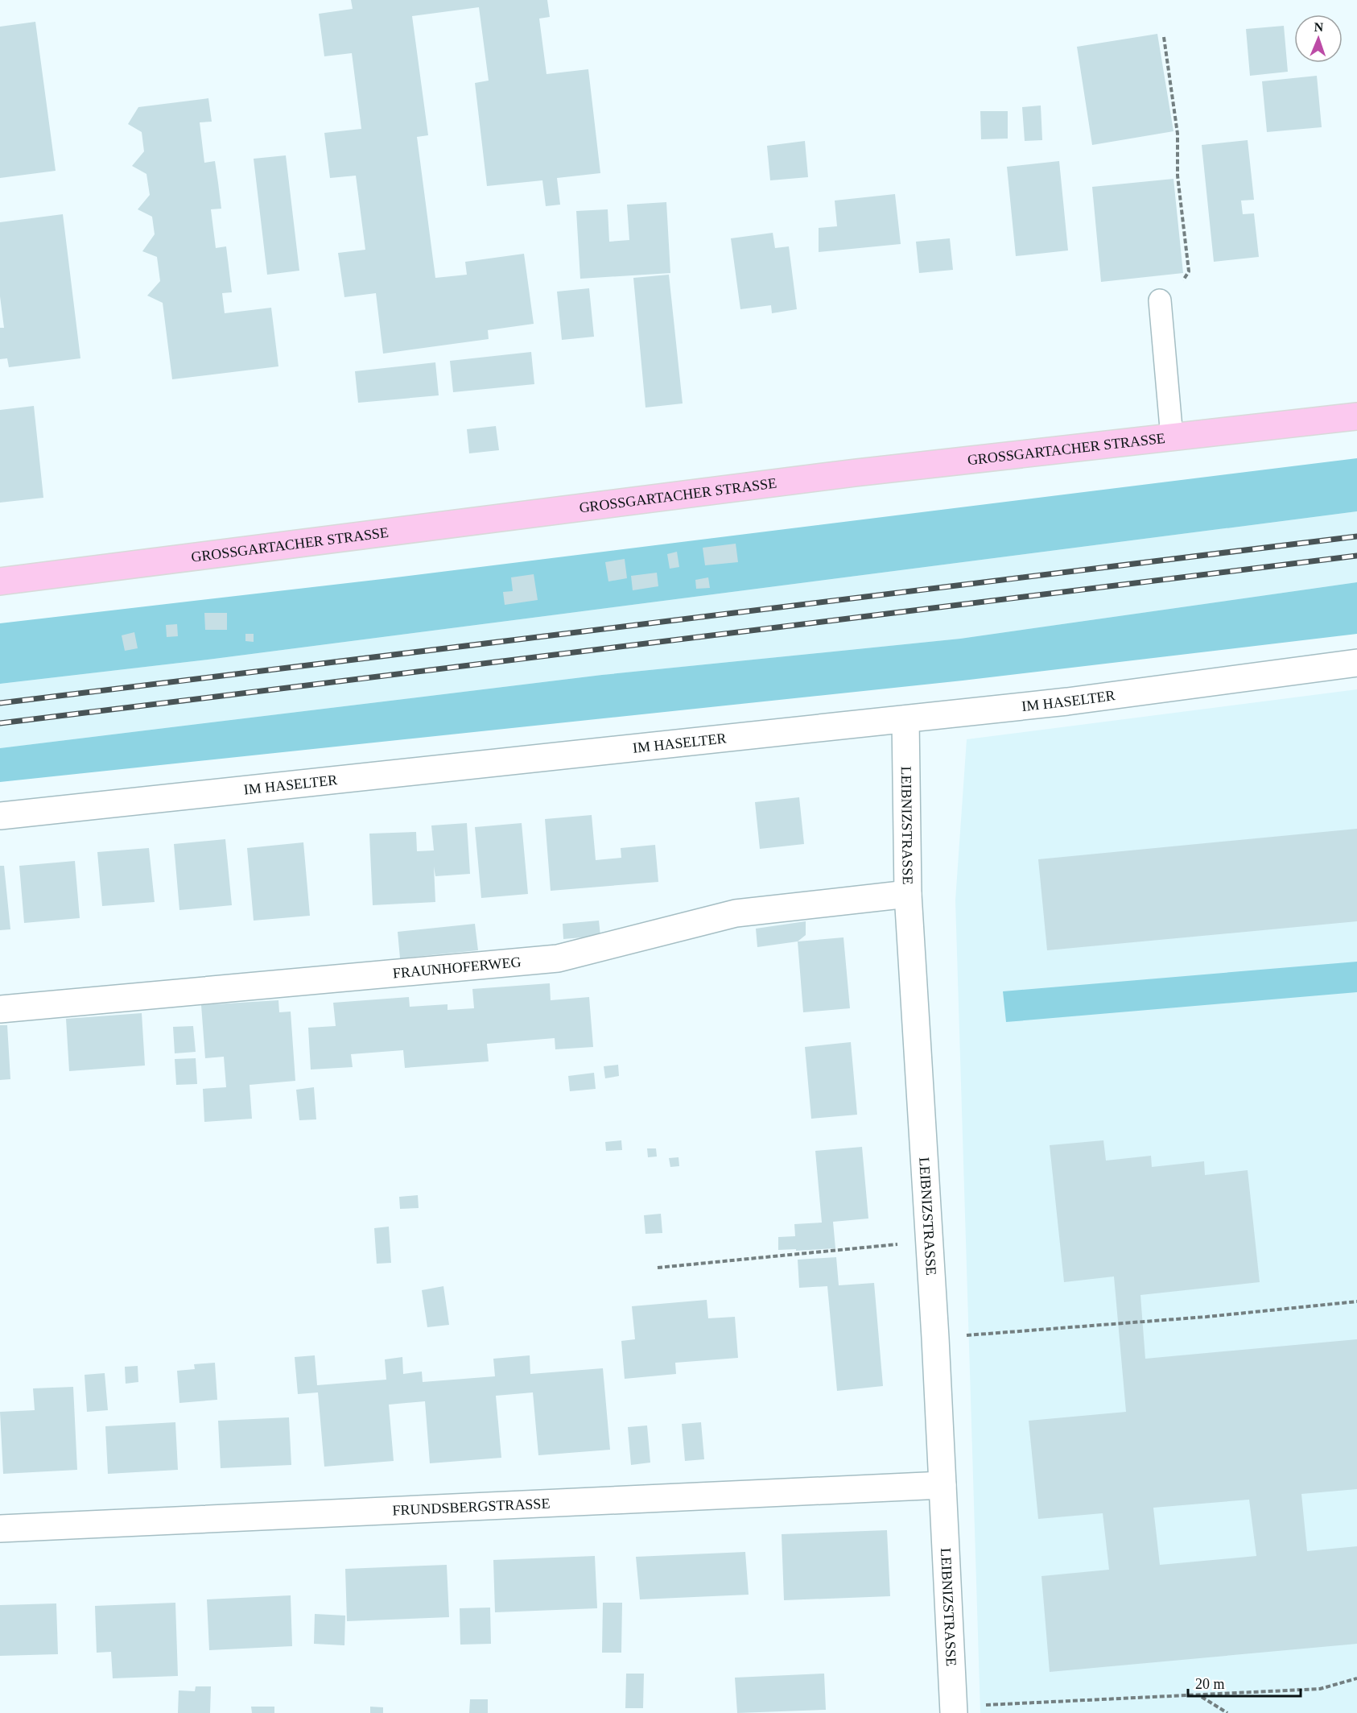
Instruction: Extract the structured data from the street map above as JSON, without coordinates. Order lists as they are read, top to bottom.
{
  "streets": {
    "main road": ["GROSSGARTACHER STRASSE"],
    "street": [
      "IM HASELTER",
      "LEIBNIZSTRASSE",
      "FRAUNHOFERWEG",
      "FRUNDSBERGSTRASSE"
    ]
  },
  "crossings": [
    ["IM HASELTER", "LEIBNIZSTRASSE"],
    ["LEIBNIZSTRASSE", "FRAUNHOFERWEG"],
    ["LEIBNIZSTRASSE", "FRUNDSBERGSTRASSE"]
  ],
  "scale_bar": "20 m",
  "north": "top"
}
